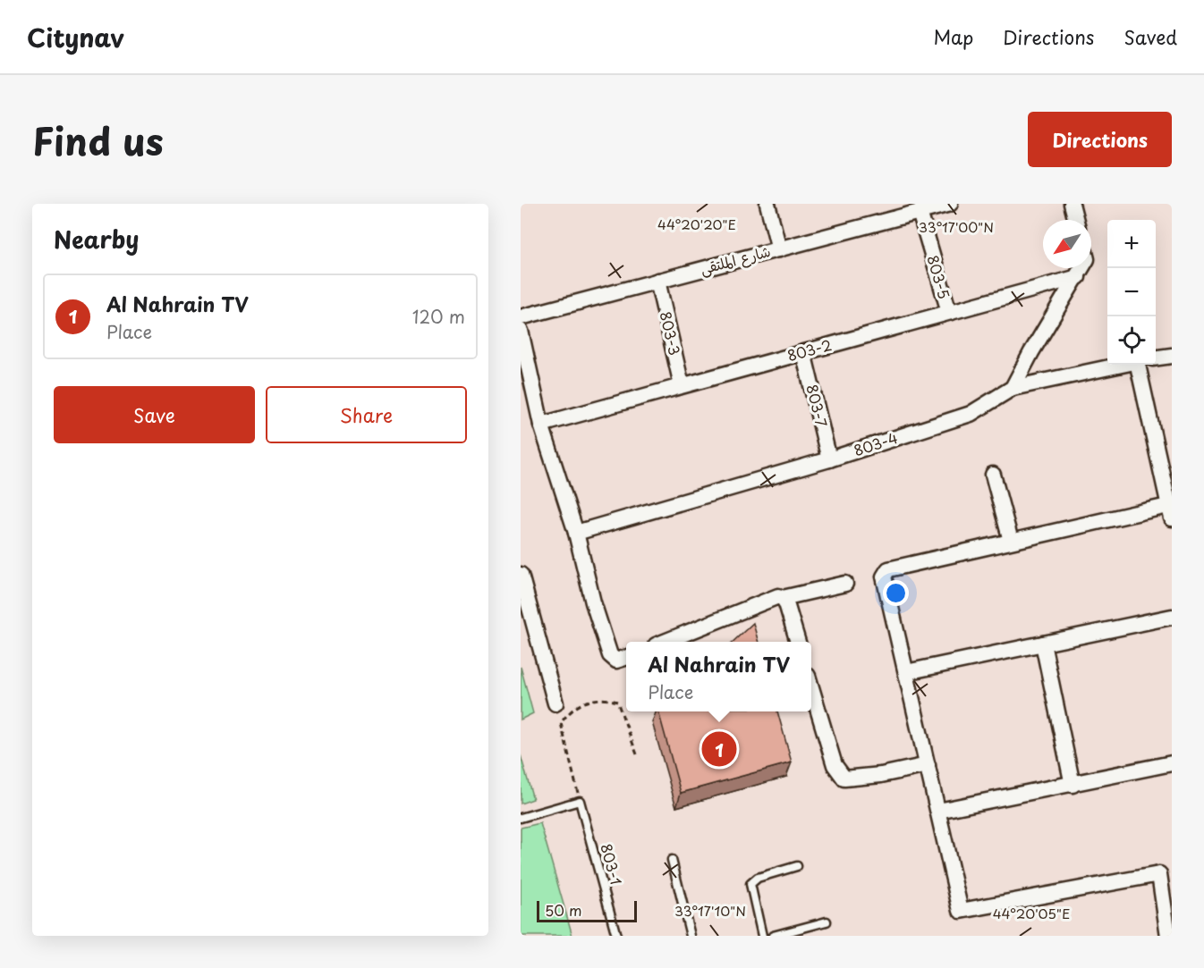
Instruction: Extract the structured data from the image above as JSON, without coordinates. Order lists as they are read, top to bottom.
{
  "streets": {
    "street": [
      "شارع الملتقى",
      "803-5",
      "803-3",
      "803-2",
      "803-7",
      "803-4"
    ],
    "lane": ["803-1"]
  },
  "crossings": [
    ["شارع الملتقى", "803-5"],
    ["شارع الملتقى", "803-3"],
    ["803-5", "803-2"],
    ["803-3", "803-2"],
    ["803-2", "803-7"],
    ["803-7", "803-4"]
  ],
  "scale_bar": "50 m",
  "north": "bottom left",
  "page": {
    "header": "Citynav",
    "nav": ["Map", "Directions", "Saved"],
    "title": "Find us",
    "buttons": [
      "Directions",
      ["Save", "Share"]
    ],
    "heading": "Nearby",
    "map_buttons": ["+", "−"],
    "list": [
      {
        "mark": "1",
        "name": "Al Nahrain TV",
        "note": "Place",
        "value": "120 m"
      }
    ],
    "popup": ["Al Nahrain TV", "Place"],
    "pins": "1",
    "scale": "50 m"
  },
  "coordinates": [
    "44°20'20\"E",
    "33°17'00\"N",
    "33°17'10\"N",
    "44°20'05\"E"
  ]
}
